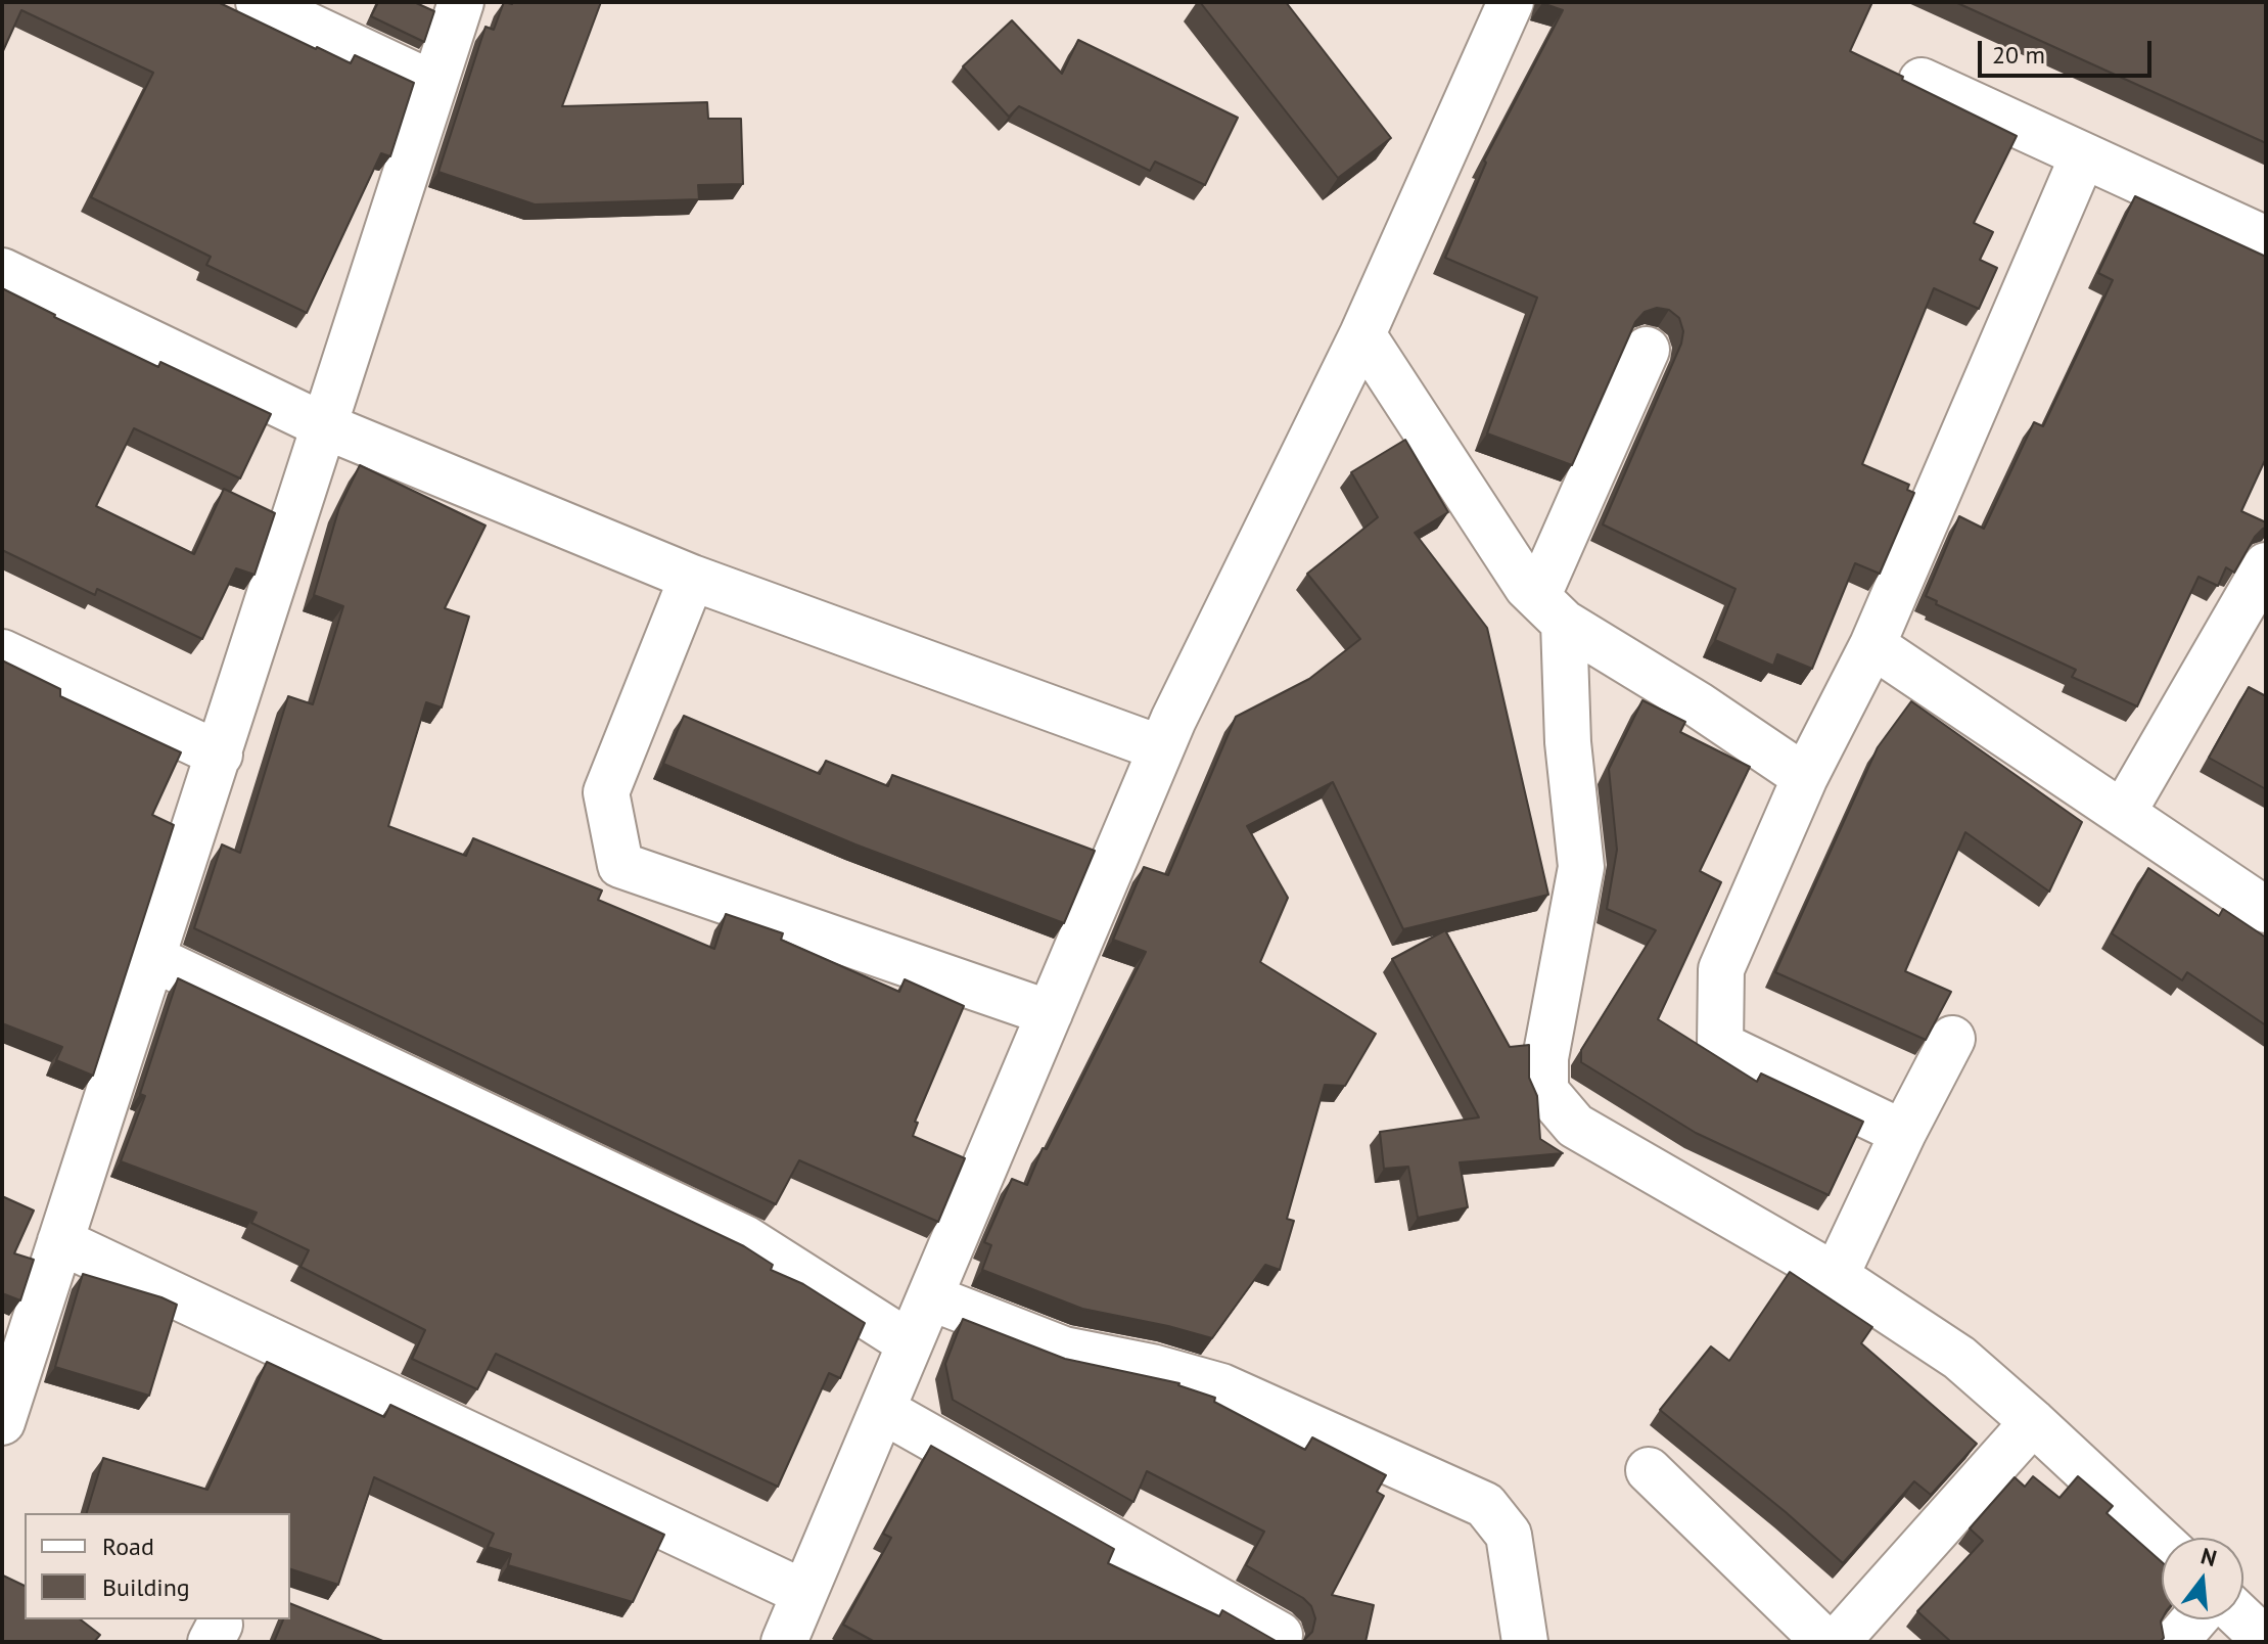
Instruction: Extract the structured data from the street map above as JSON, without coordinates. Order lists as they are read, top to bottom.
{
  "legend": ["Road", "Building"],
  "scale_bar": "20 m",
  "north": "top"
}
